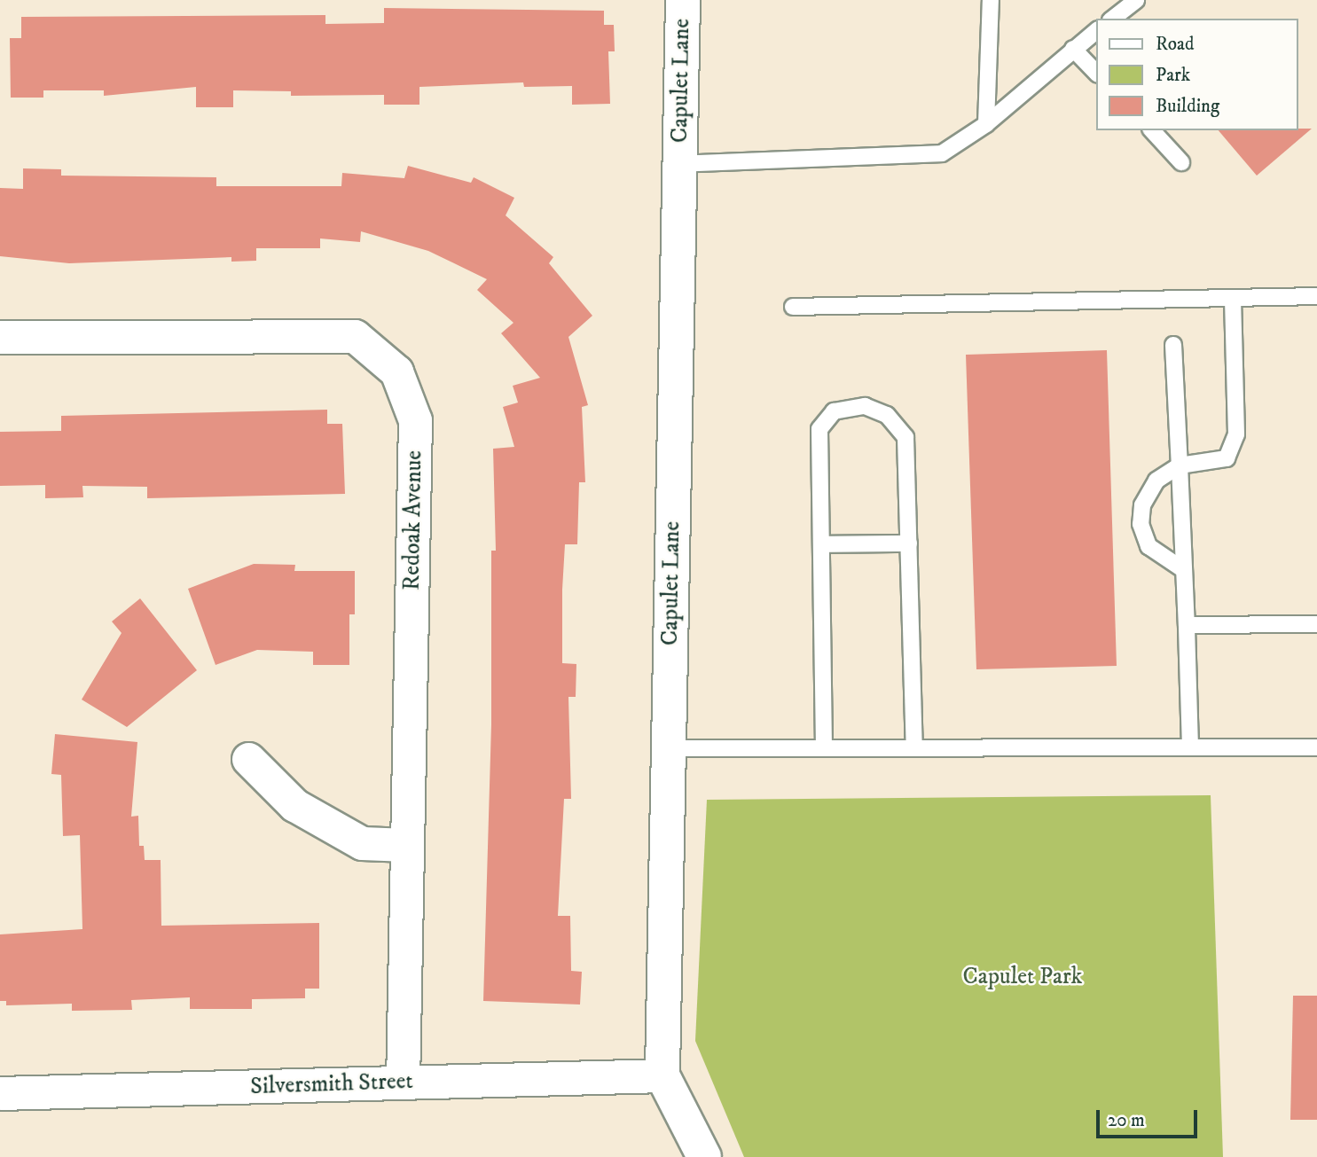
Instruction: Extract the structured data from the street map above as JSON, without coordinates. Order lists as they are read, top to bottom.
{
  "streets": {
    "street": ["Capulet Lane", "Redoak Avenue", "Silversmith Street"]
  },
  "crossings": [
    ["Capulet Lane", "Silversmith Street"],
    ["Redoak Avenue", "Silversmith Street"]
  ],
  "parks": ["Capulet Park"],
  "legend": ["Road", "Park", "Building"],
  "scale_bar": "20 m"
}
